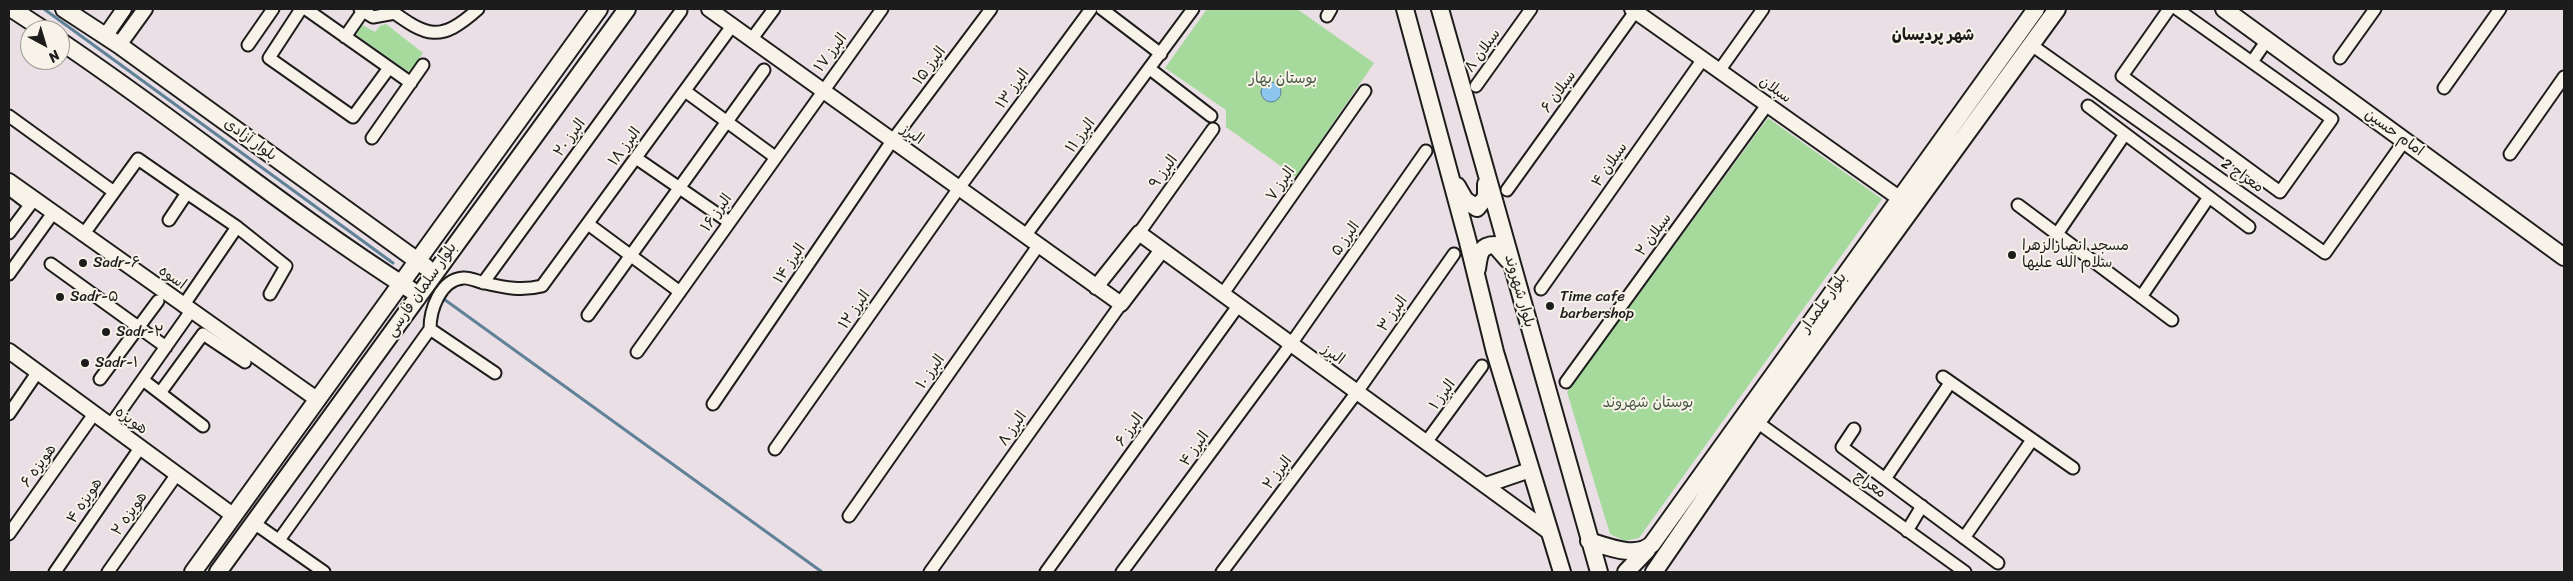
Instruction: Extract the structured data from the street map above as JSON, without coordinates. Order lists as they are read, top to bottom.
{
  "streets": {
    "main road": [
      "امام حسین",
      "بلوار آزادی",
      "بلوار سلمان فارسی",
      "بلوار شهروند",
      "بلوار علمدار"
    ],
    "street": [
      "سبلان ۸",
      "البرز ۱۷",
      "البرز ۱۵",
      "البرز ۱۳",
      "سبلان",
      "سبلان ۶",
      "البرز",
      "البرز ۱۱",
      "البرز ۲۰",
      "البرز ۱۸",
      "سبلان ۴",
      "البرز ۹",
      "معراج 2",
      "البرز ۷",
      "البرز ۱۶",
      "سبلان ۲",
      "البرز ۵",
      "البرز ۱۴",
      "اسوه",
      "البرز ۱۲",
      "البرز ۳",
      "البرز ۱۰",
      "البرز ۱",
      "هویزه",
      "البرز ۸",
      "البرز ۶",
      "البرز ۴",
      "هویزه ۶",
      "البرز ۲",
      "معراج",
      "هویزه ۴",
      "هویزه ۲"
    ]
  },
  "crossings": [
    ["البرز ۱۷", "البرز"],
    ["البرز ۱۷", "البرز ۱۶"],
    ["البرز ۱۵", "البرز"],
    ["البرز ۱۵", "البرز ۱۴"],
    ["البرز ۱۳", "البرز"],
    ["البرز ۱۳", "البرز ۱۲"],
    ["سبلان", "سبلان ۶"],
    ["سبلان", "سبلان ۴"],
    ["سبلان", "سبلان ۲"],
    ["سبلان", "بلوار علمدار"],
    ["امام حسین", "معراج 2"],
    ["البرز", "البرز ۱۱"],
    ["البرز", "البرز ۱۸"],
    ["البرز", "البرز ۹"],
    ["البرز", "البرز ۷"],
    ["البرز", "البرز ۱۶"],
    ["البرز", "البرز ۵"],
    ["البرز", "البرز ۱۴"],
    ["البرز", "البرز ۱۲"],
    ["البرز", "البرز ۳"],
    ["البرز", "البرز ۱۰"],
    ["البرز", "البرز ۱"],
    ["البرز", "البرز ۸"],
    ["البرز", "البرز ۶"],
    ["البرز", "البرز ۴"],
    ["البرز", "البرز ۲"],
    ["البرز ۲۰", "البرز ۱۸"],
    ["بلوار آزادی", "بلوار سلمان فارسی"],
    ["معراج 2", "بلوار علمدار"],
    ["البرز ۵", "البرز ۴"],
    ["اسوه", "بلوار سلمان فارسی"],
    ["بلوار سلمان فارسی", "هویزه"],
    ["بلوار علمدار", "معراج"],
    ["البرز ۳", "البرز ۲"],
    ["هویزه", "هویزه ۶"],
    ["هویزه", "هویزه ۴"],
    ["هویزه", "هویزه ۲"]
  ],
  "districts": ["شهر پردیسان"],
  "parks": ["بوستان بهار", "بوستان شهروند"],
  "places": [
    "مسجد انصارالزهرا سلام الله علیها",
    "Sadr-۶",
    "Sadr-۵",
    "Time cafe barbershop",
    "Sadr-۲",
    "Sadr-۱"
  ],
  "north": "bottom right"
}
